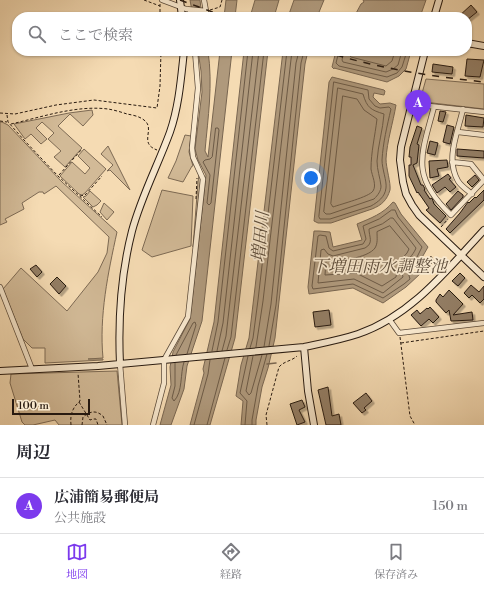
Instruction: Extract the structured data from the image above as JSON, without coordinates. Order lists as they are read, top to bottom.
{
  "water": ["増田川", "下増田雨水調整池"],
  "scale_bar": "100 m",
  "page": {
    "search": "ここで検索",
    "pins": "A",
    "scale": "100 m",
    "heading": "周辺",
    "list": [
      {
        "mark": "A",
        "name": "広浦簡易郵便局",
        "note": "公共施設",
        "value": "150 m"
      }
    ],
    "nav": ["地図", "経路", "保存済み"]
  }
}
